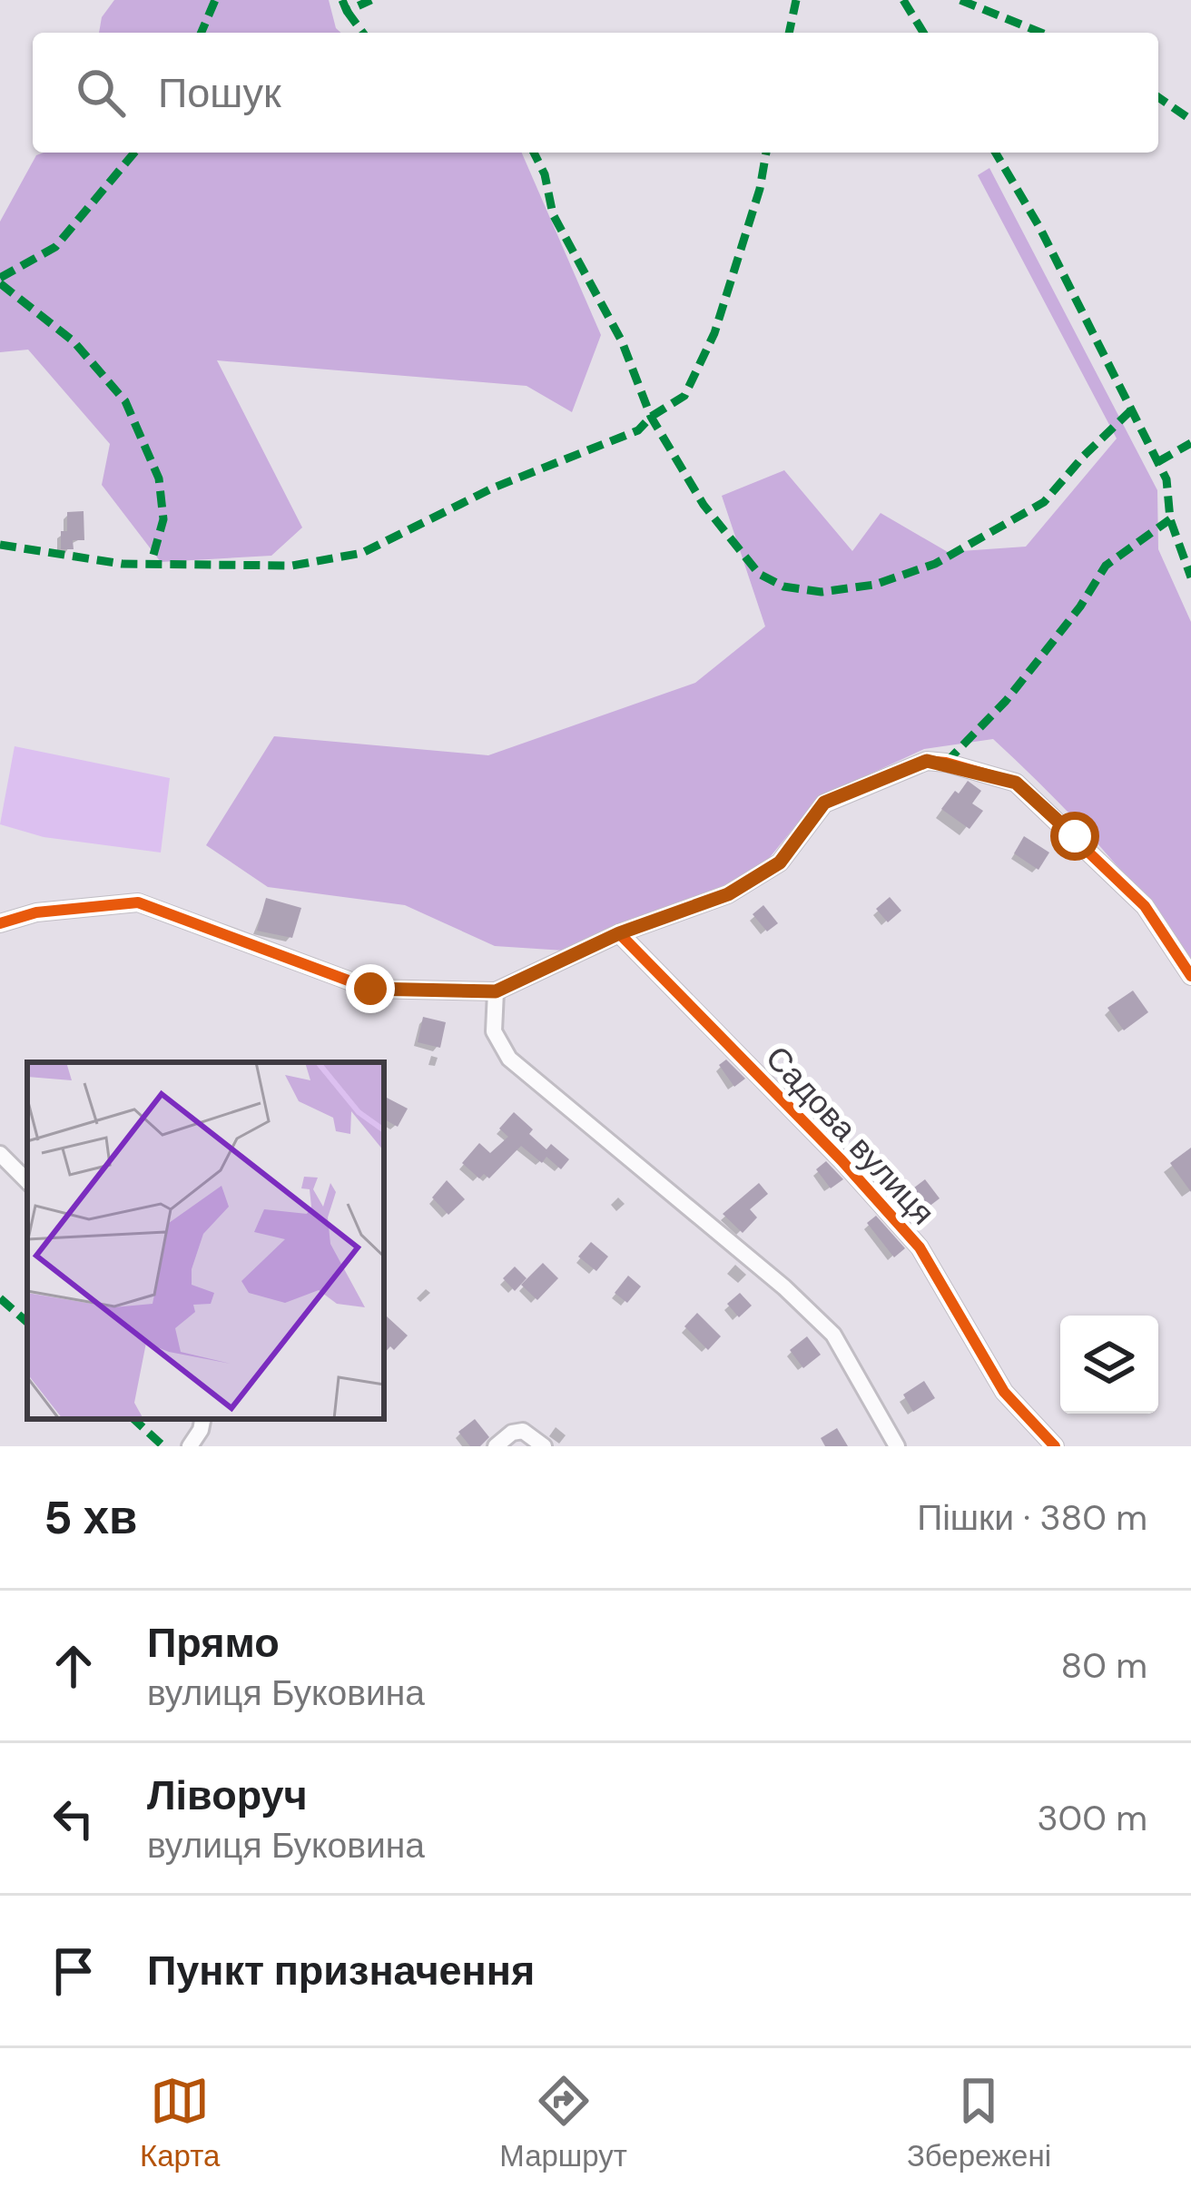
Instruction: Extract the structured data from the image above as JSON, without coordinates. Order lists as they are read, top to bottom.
{
  "streets": {
    "street": ["Садова вулиця"]
  },
  "page": {
    "search": "Пошук",
    "heading": ["5 хв", "Пішки · 380 m"],
    "list": [
      ["Прямо", "вулиця Буковина", "80 m"],
      ["Ліворуч", "вулиця Буковина", "300 m"],
      "Пункт призначення"
    ],
    "nav": ["Карта", "Маршрут", "Збережені"]
  }
}
